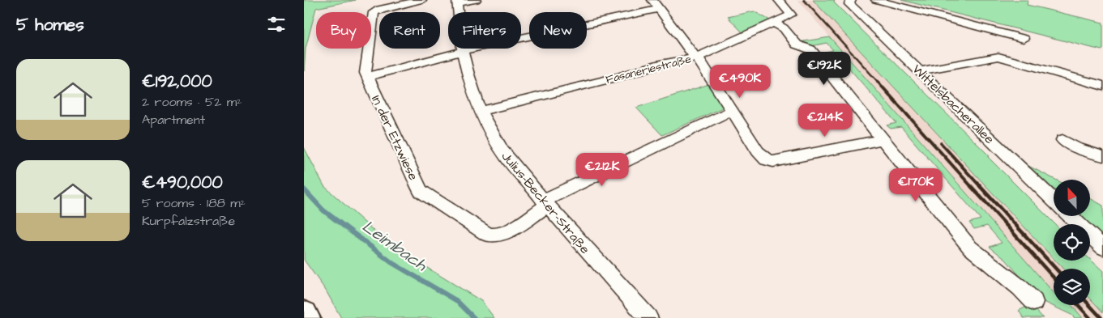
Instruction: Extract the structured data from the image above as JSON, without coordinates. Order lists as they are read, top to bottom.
{
  "streets": {
    "street": [
      "Fasaneriestraße",
      "Wittelsbacherallee",
      "In der Etzwiese",
      "Julius-Becker-Straße"
    ]
  },
  "crossings": [
    ["Fasaneriestraße", "Julius-Becker-Straße"],
    ["In der Etzwiese", "Julius-Becker-Straße"]
  ],
  "water": ["Leimbach"],
  "north": "top",
  "page": {
    "heading": "5 homes",
    "chip": [
      "Buy",
      "Rent",
      "Filters",
      "New"
    ],
    "list": [
      {
        "name": "€192,000",
        "note": "2 rooms · 52 m² · Apartment"
      },
      {
        "name": "€490,000",
        "note": "5 rooms · 188 m² · Kurpfalzstraße"
      }
    ],
    "price": [
      "€192K",
      "€490K",
      "€214K",
      "€212K",
      "€170K"
    ]
  }
}
